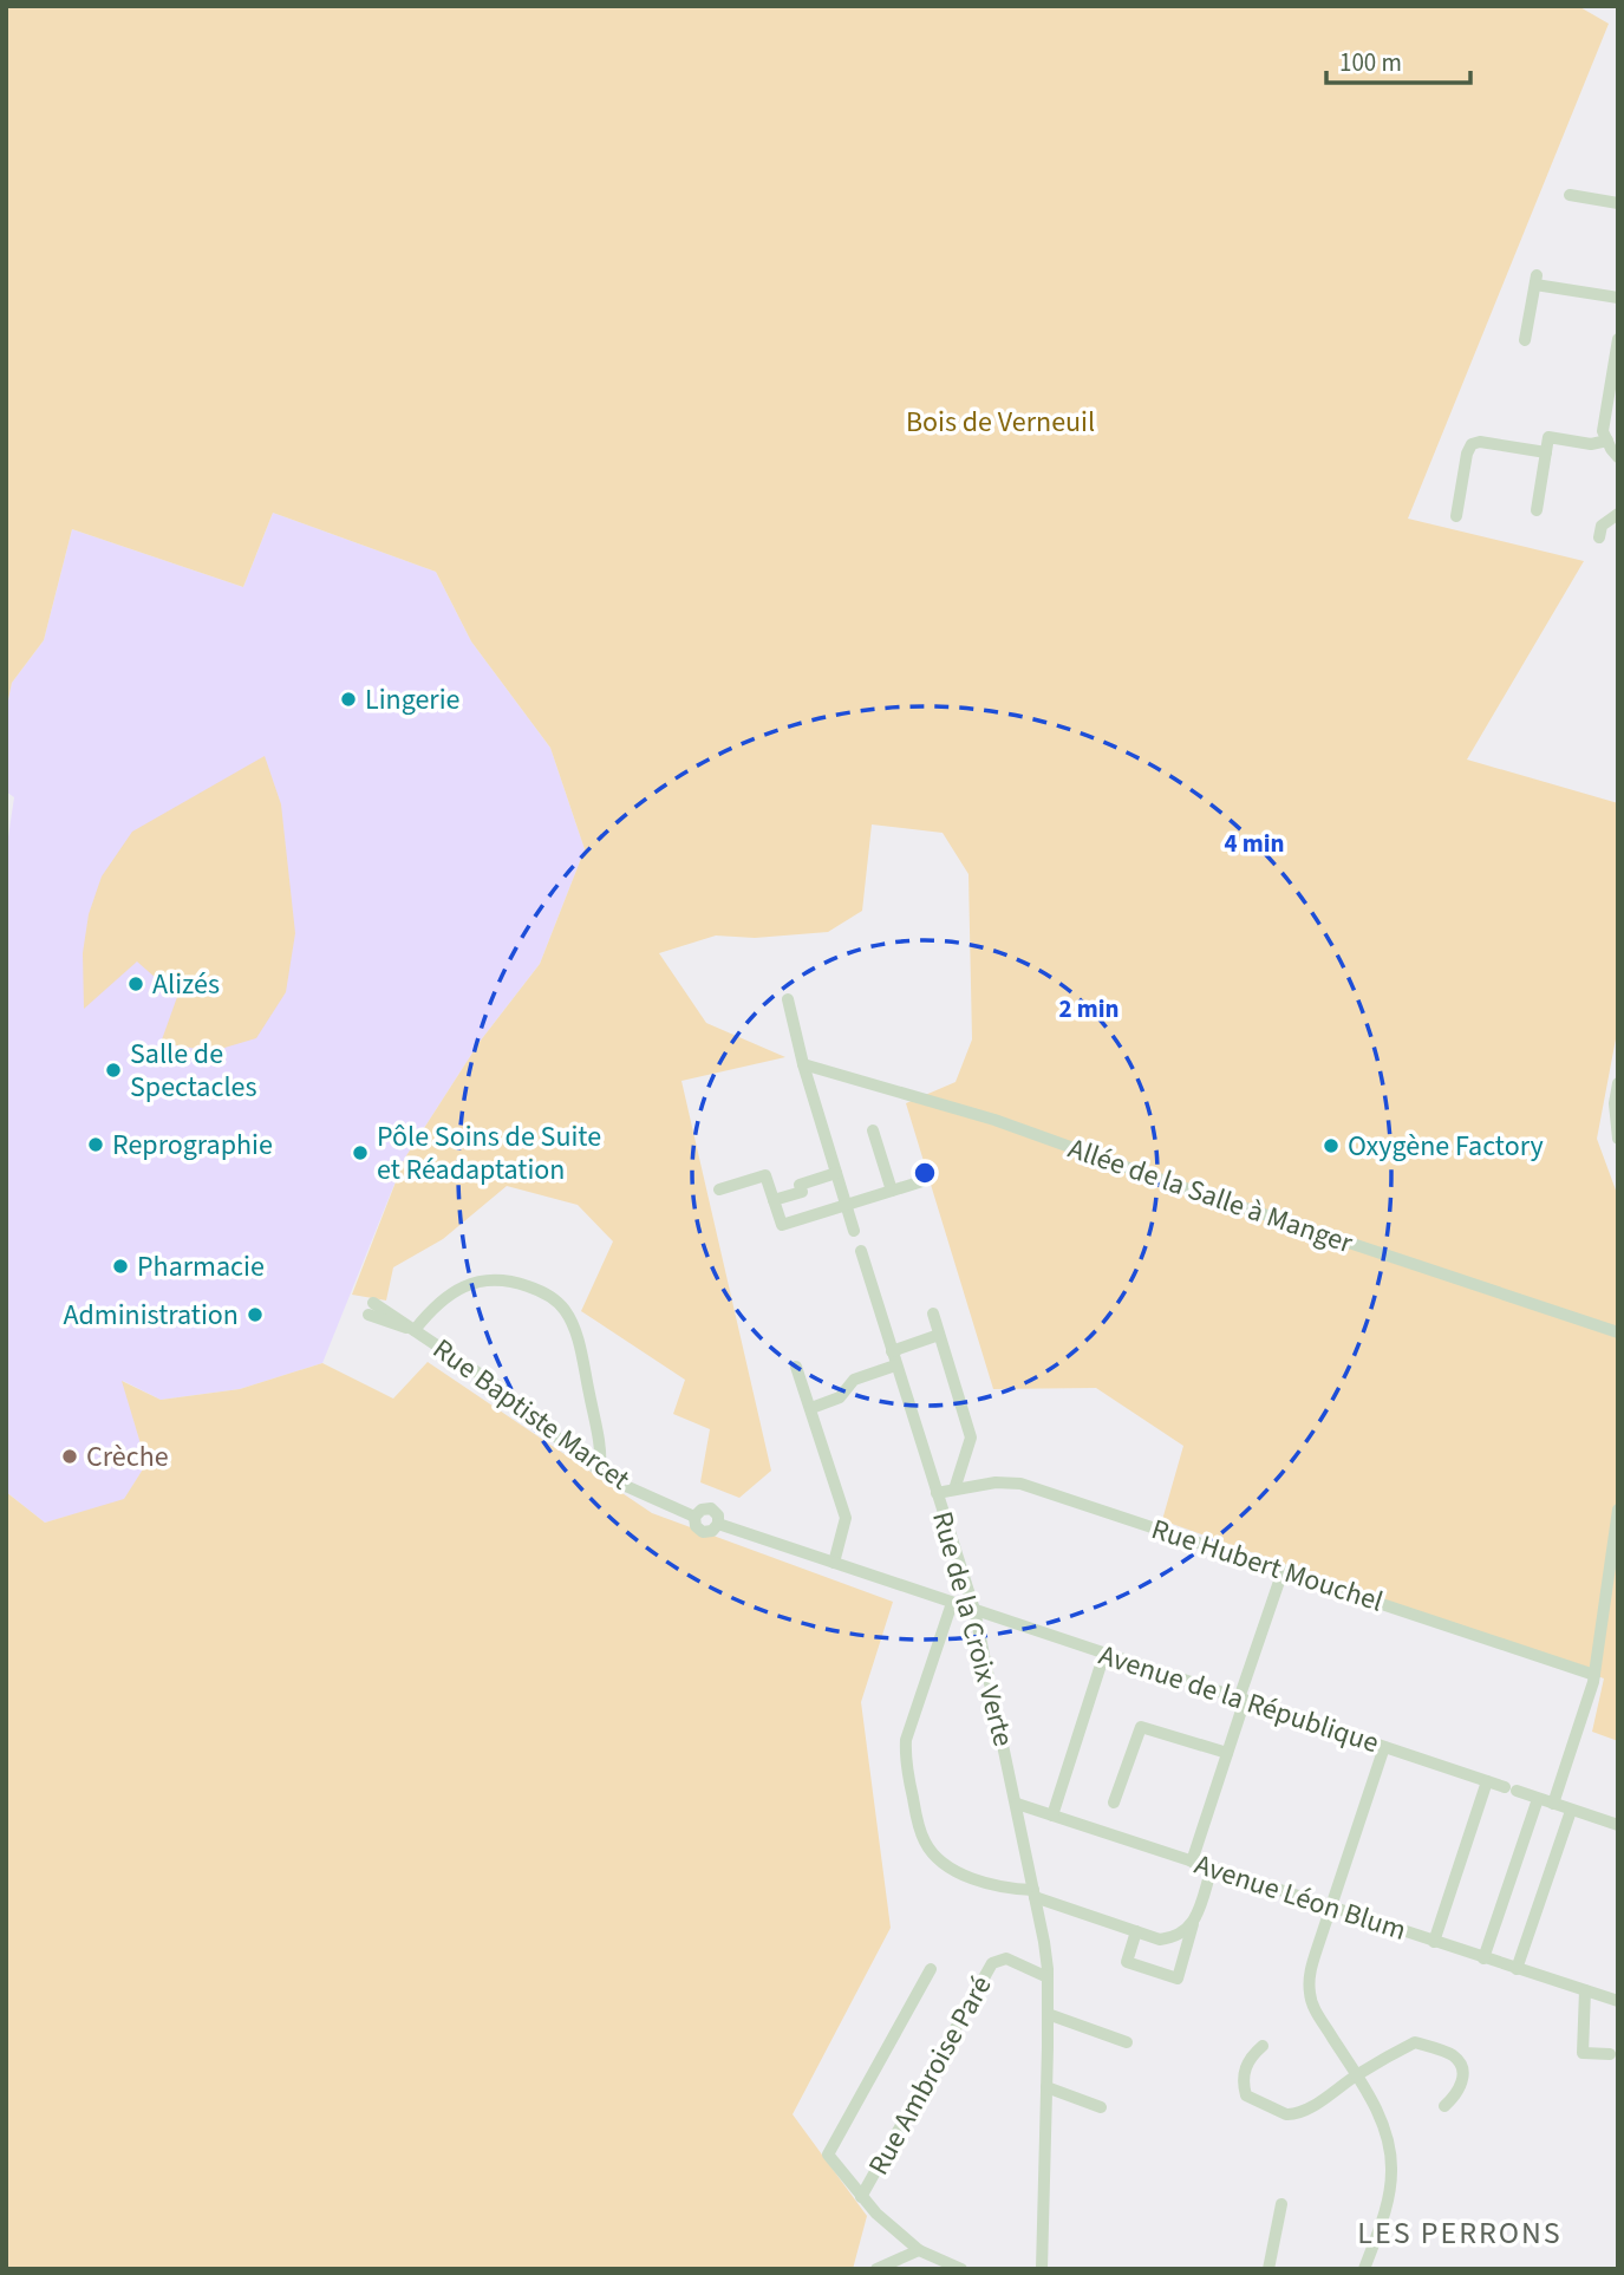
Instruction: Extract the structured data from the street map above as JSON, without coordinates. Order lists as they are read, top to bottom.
{
  "streets": {
    "street": [
      "Allée de la Salle à Manger",
      "Rue Baptiste Marcet",
      "Rue Hubert Mouchel",
      "Rue de la Croix Verte",
      "Avenue de la République",
      "Avenue Léon Blum",
      "Rue Ambroise Paré"
    ]
  },
  "crossings": [
    ["Rue Baptiste Marcet", "Rue de la Croix Verte"],
    ["Rue Baptiste Marcet", "Avenue de la République"],
    ["Rue Hubert Mouchel", "Rue de la Croix Verte"],
    ["Rue de la Croix Verte", "Avenue de la République"],
    ["Rue de la Croix Verte", "Avenue Léon Blum"],
    ["Rue de la Croix Verte", "Rue Ambroise Paré"]
  ],
  "districts": ["LES PERRONS"],
  "parks": ["Bois de Verneuil"],
  "places": [
    "Lingerie",
    "Alizés",
    "Salle de Spectacles",
    "Reprographie",
    "Oxygène Factory",
    "Pôle Soins de Suite et Réadaptation",
    "Pharmacie",
    "Administration",
    "Crèche"
  ],
  "scale_bar": "100 m",
  "rings": ["4 min", "2 min"]
}
